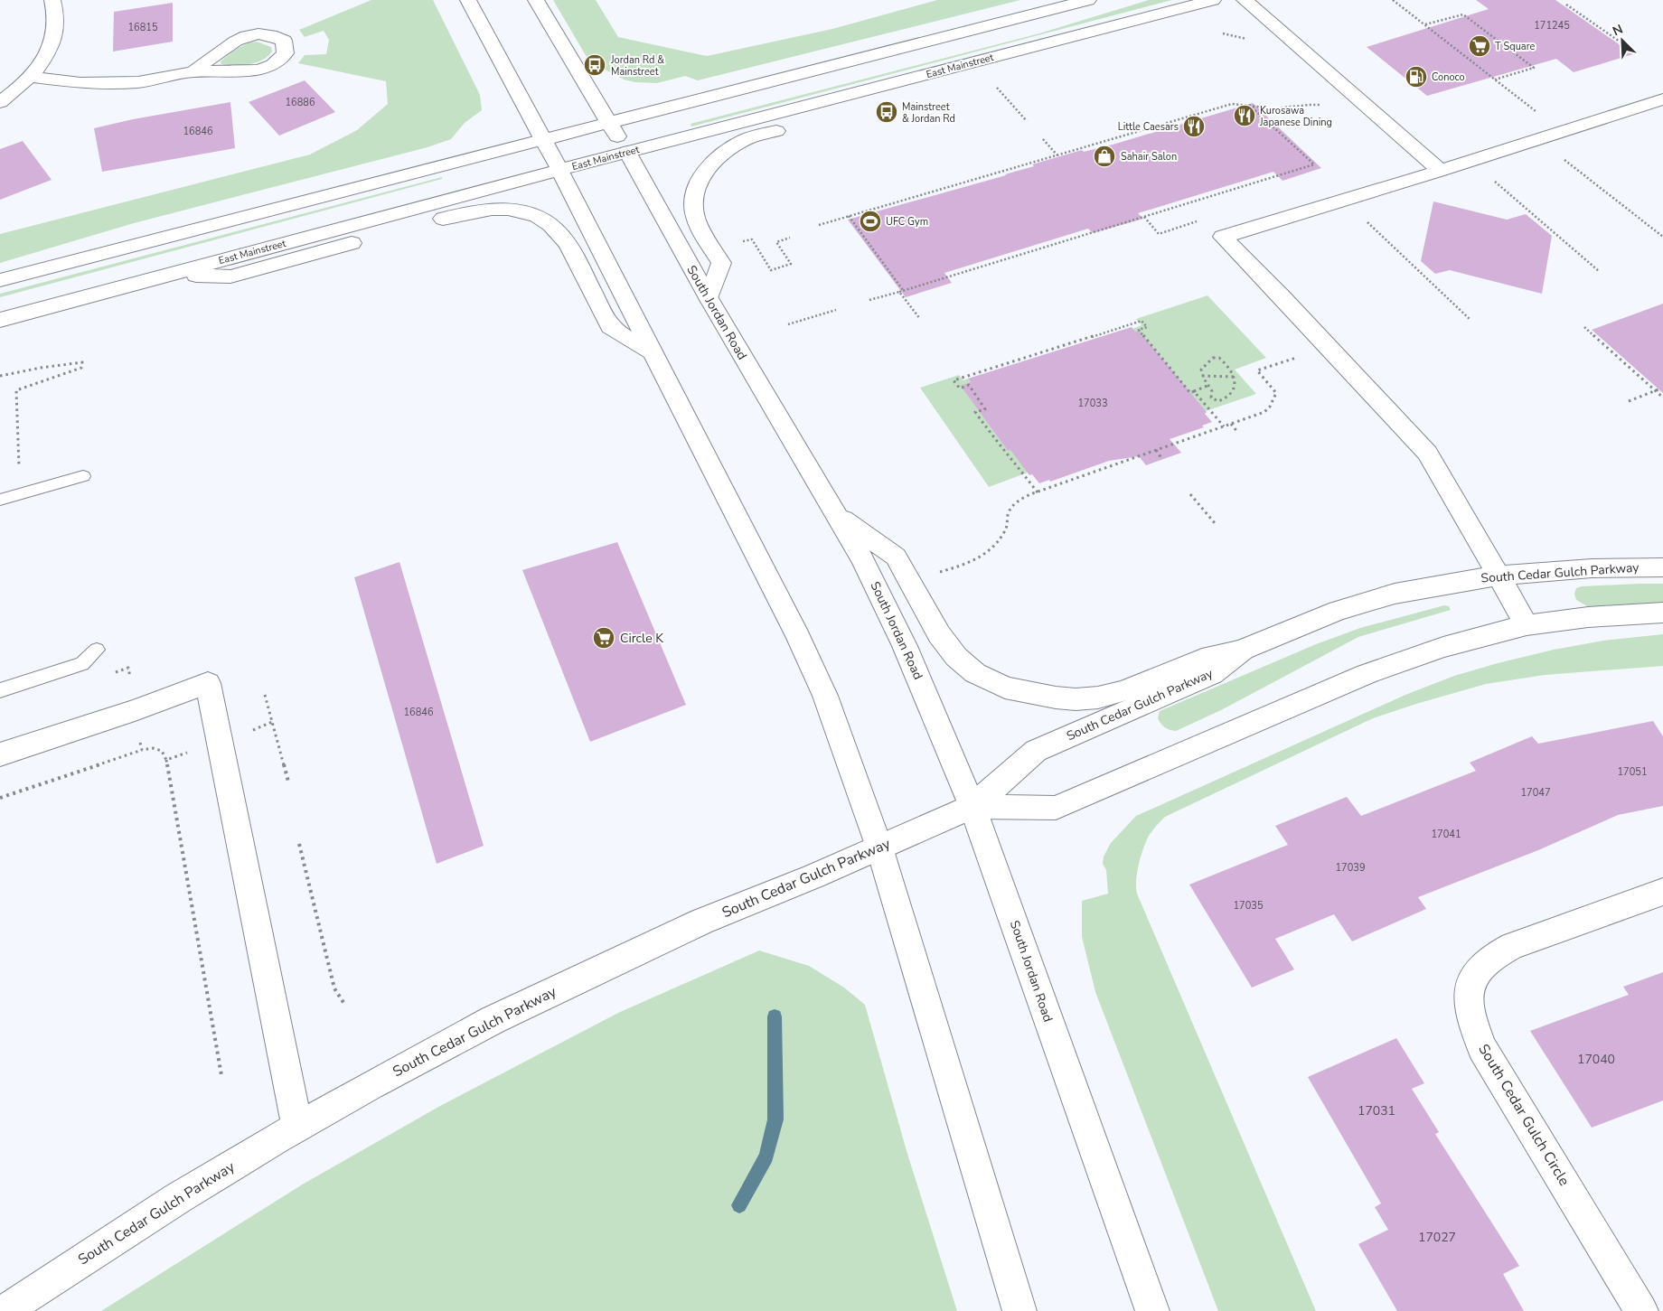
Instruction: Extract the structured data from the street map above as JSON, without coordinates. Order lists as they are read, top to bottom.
{
  "streets": {
    "main road": [
      "East Mainstreet",
      "South Jordan Road",
      "South Cedar Gulch Parkway",
      "South Cedar Gulch Circle"
    ]
  },
  "crossings": [
    ["East Mainstreet", "South Jordan Road"],
    ["South Jordan Road", "South Cedar Gulch Parkway"]
  ],
  "places": {
    "supermarket": ["T Square", "Circle K"],
    "bus stop": ["Jordan Rd & Mainstreet", "Mainstreet & Jordan Rd"],
    "fuel station": ["Conoco"],
    "restaurant": ["Kurosawa Japanese Dining", "Little Caesars"],
    "shop": ["Sahair Salon"],
    "sports": ["UFC Gym"]
  },
  "house_numbers": [
    "171245",
    "16815",
    "16886",
    "16846",
    "17033",
    "16846",
    "17051",
    "17047",
    "17041",
    "17039",
    "17035",
    "17040",
    "17031",
    "17027"
  ],
  "north": "top left"
}
